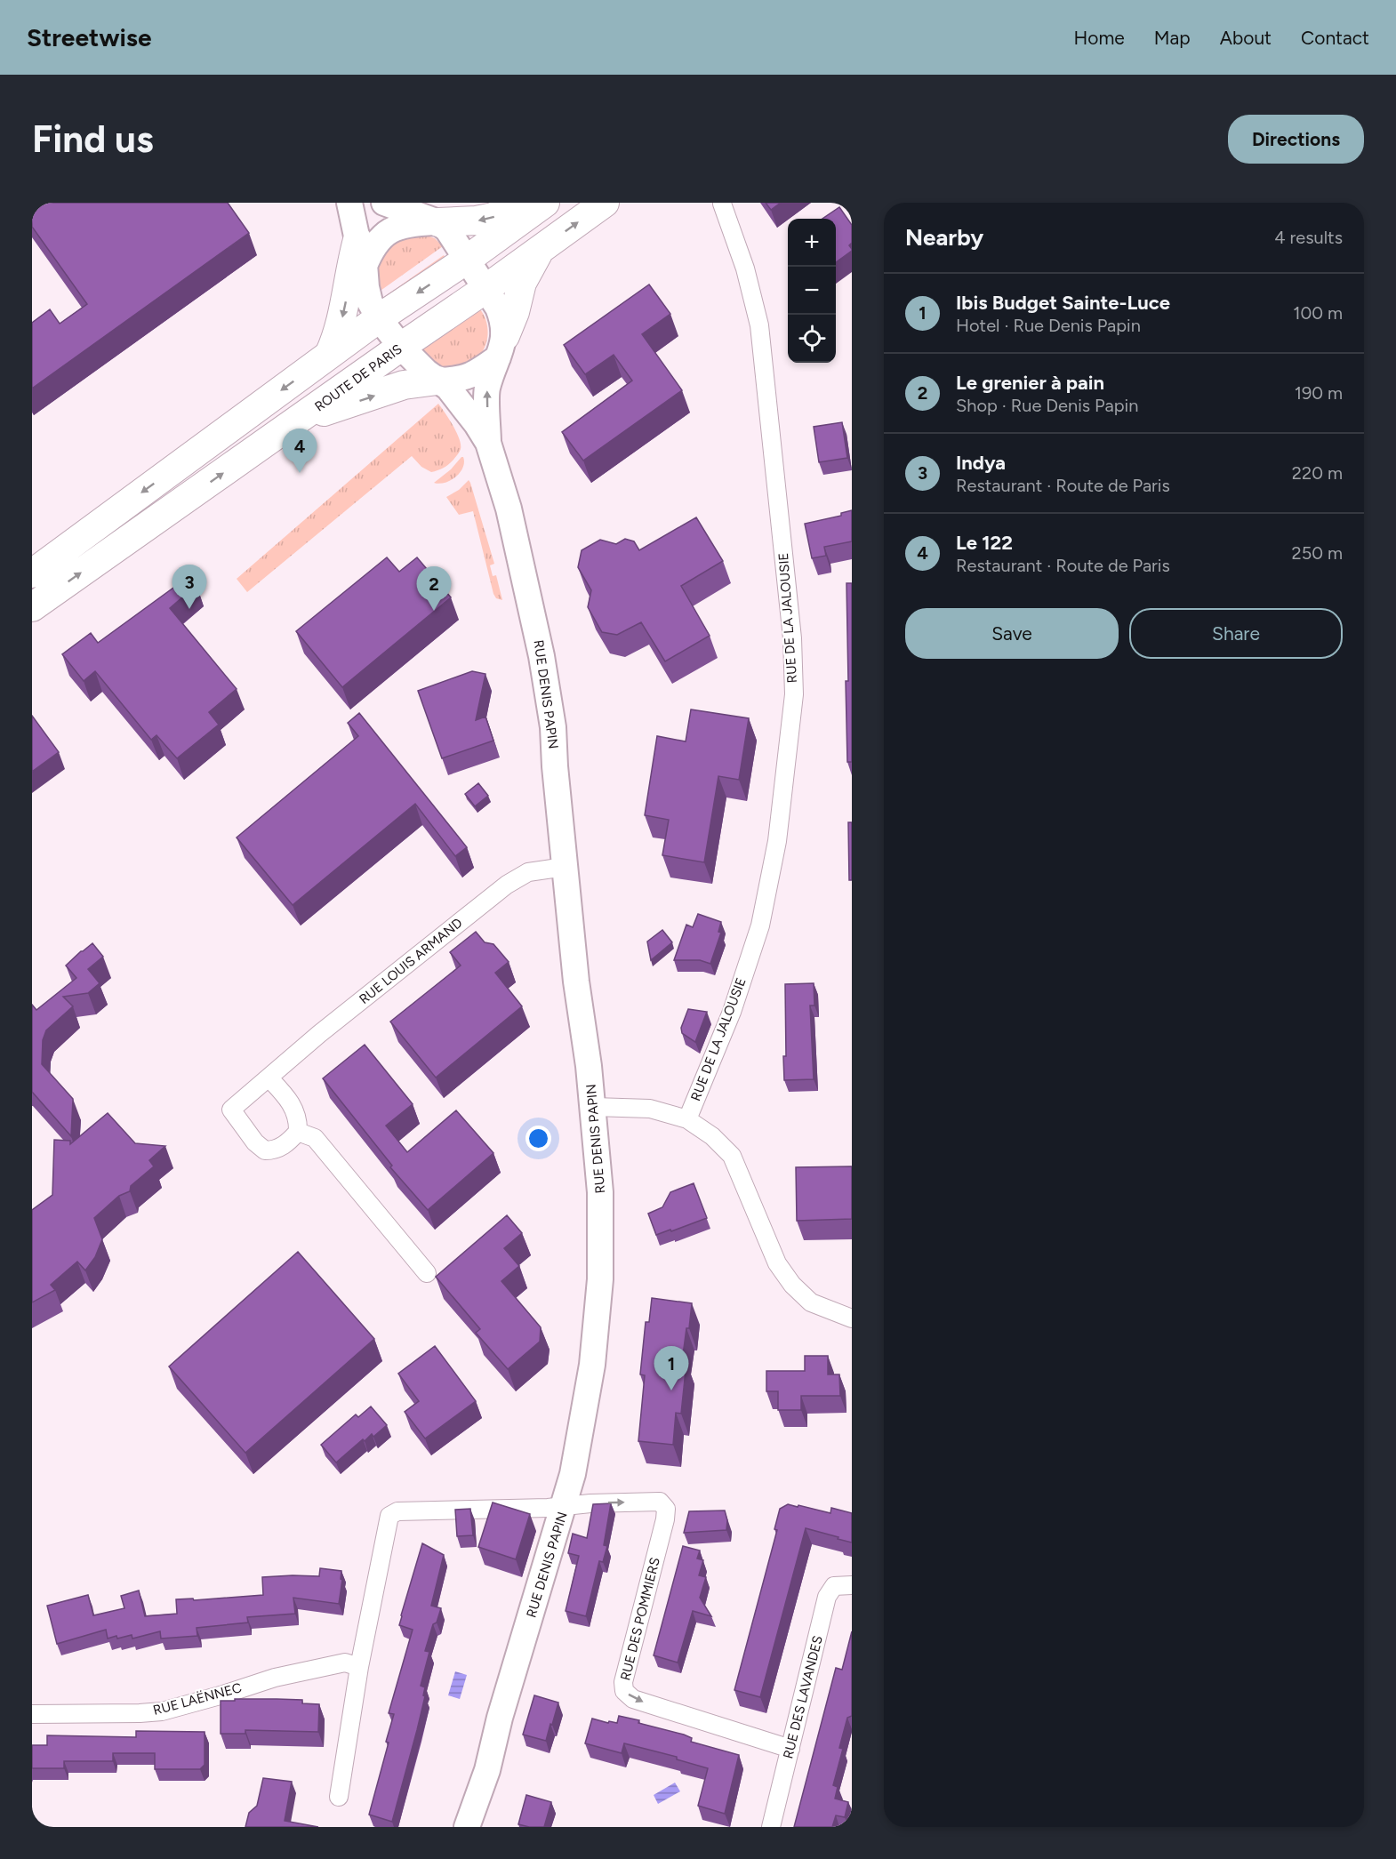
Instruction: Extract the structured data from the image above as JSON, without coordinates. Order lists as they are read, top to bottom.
{
  "streets": {
    "main road": ["ROUTE DE PARIS"],
    "street": [
      "RUE DE LA JALOUSIE",
      "RUE DENIS PAPIN",
      "RUE LOUIS ARMAND",
      "RUE DES POMMIERS",
      "RUE DES LAVANDES",
      "RUE LAËNNEC"
    ]
  },
  "crossings": [
    ["RUE DENIS PAPIN", "RUE LOUIS ARMAND"],
    ["RUE DENIS PAPIN", "RUE DES POMMIERS"],
    ["RUE DES POMMIERS", "RUE DES LAVANDES"]
  ],
  "page": {
    "header": "Streetwise",
    "nav": [
      "Home",
      "Map",
      "About",
      "Contact"
    ],
    "buttons": [
      "Directions",
      ["Save", "Share"]
    ],
    "title": "Find us",
    "heading": ["Nearby", "4 results"],
    "map_buttons": ["+", "−"],
    "list": [
      {
        "mark": "1",
        "name": "Ibis Budget Sainte-Luce",
        "note": "Hotel · Rue Denis Papin",
        "value": "100 m"
      },
      {
        "mark": "2",
        "name": "Le grenier à pain",
        "note": "Shop · Rue Denis Papin",
        "value": "190 m"
      },
      {
        "mark": "3",
        "name": "Indya",
        "note": "Restaurant · Route de Paris",
        "value": "220 m"
      },
      {
        "mark": "4",
        "name": "Le 122",
        "note": "Restaurant · Route de Paris",
        "value": "250 m"
      }
    ],
    "pins": [
      "4",
      "3",
      "2",
      "1"
    ]
  }
}
